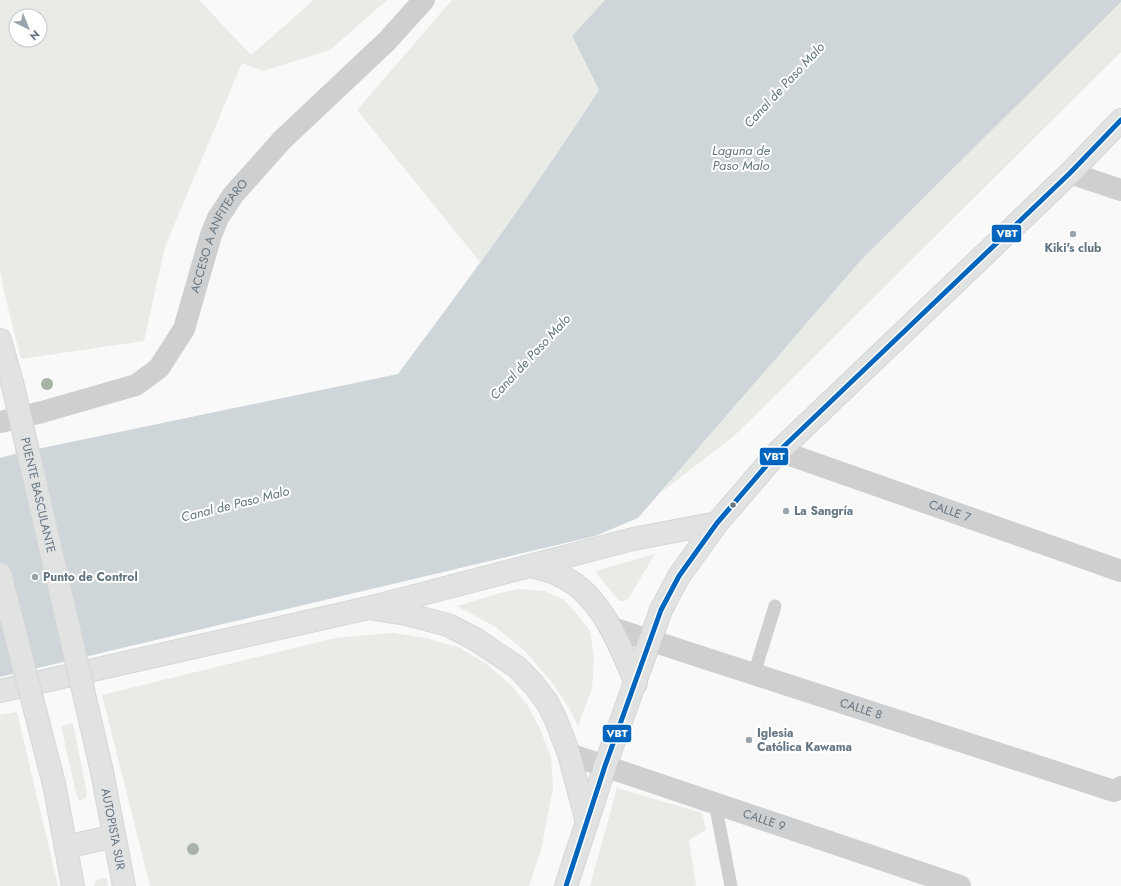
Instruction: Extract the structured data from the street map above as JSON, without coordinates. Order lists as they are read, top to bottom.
{
  "streets": {
    "main road": ["PUENTE BASCULANTE", "AUTOPISTA SUR"],
    "street": [
      "ACCESO A ANFITEARO",
      "CALLE 7",
      "CALLE 8",
      "CALLE 9"
    ]
  },
  "crossings": [
    ["PUENTE BASCULANTE", "AUTOPISTA SUR"]
  ],
  "water": ["Canal de Paso Malo", "Laguna de Paso Malo"],
  "places": [
    "Kiki's club",
    "La Sangría",
    "Punto de Control",
    "Iglesia Católica Kawama"
  ],
  "lines": ["transit line VBT"],
  "north": "bottom right"
}
